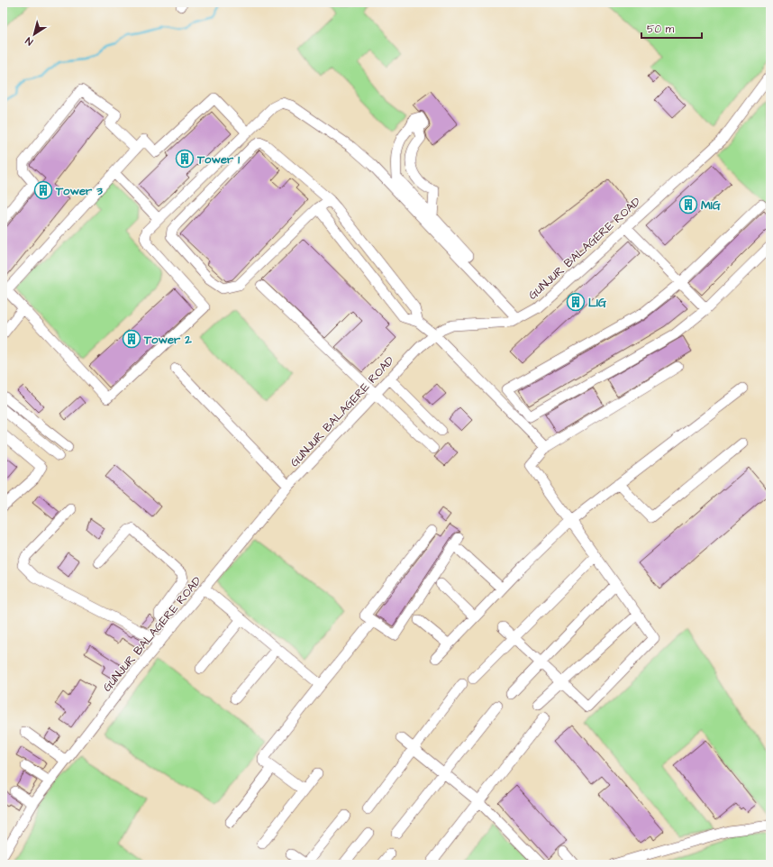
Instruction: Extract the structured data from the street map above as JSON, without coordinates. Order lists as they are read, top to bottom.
{
  "streets": {
    "street": ["GUNJUR BALAGERE ROAD"]
  },
  "places": {
    "building": [
      "Tower 1",
      "Tower 3",
      "MIG",
      "LIG",
      "Tower 2"
    ]
  },
  "scale_bar": "50 m",
  "north": "bottom left"
}
